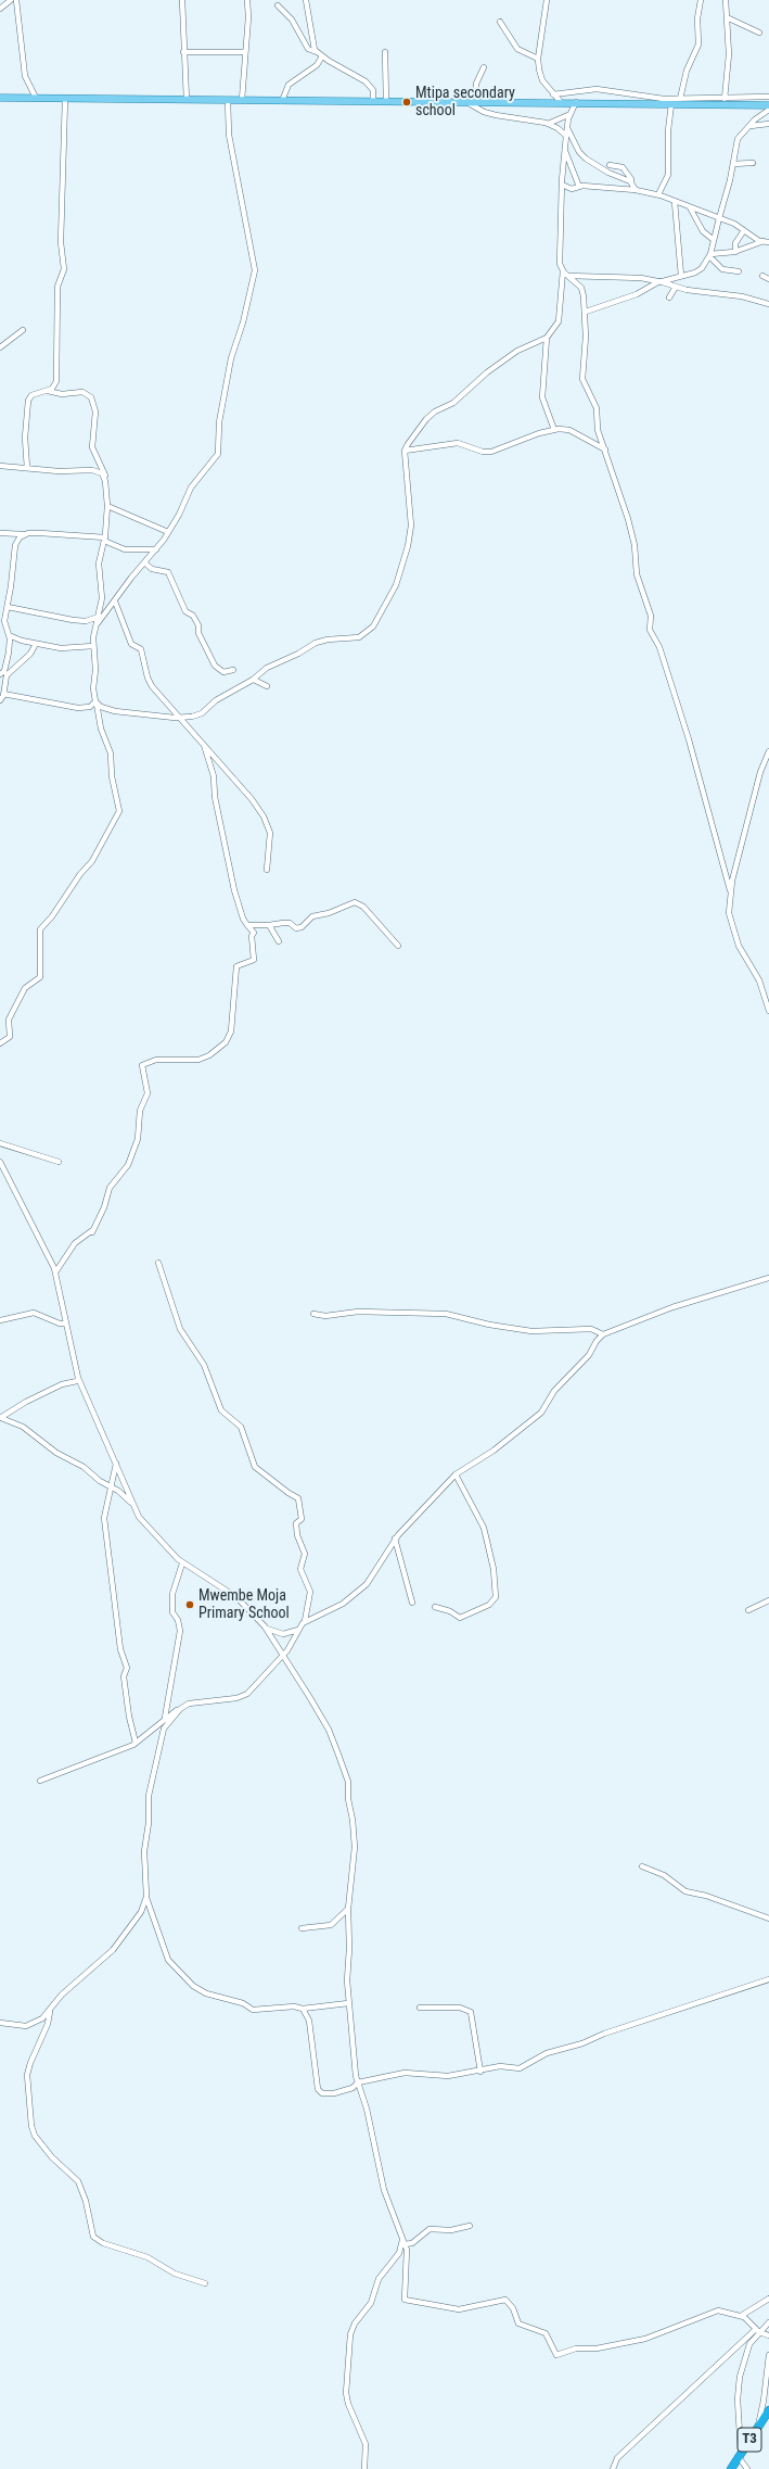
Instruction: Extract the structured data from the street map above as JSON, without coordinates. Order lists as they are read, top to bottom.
{
  "streets": {
    "highway": ["T3"]
  },
  "places": ["Mtipa secondary school", "Mwembe Moja Primary School"]
}
